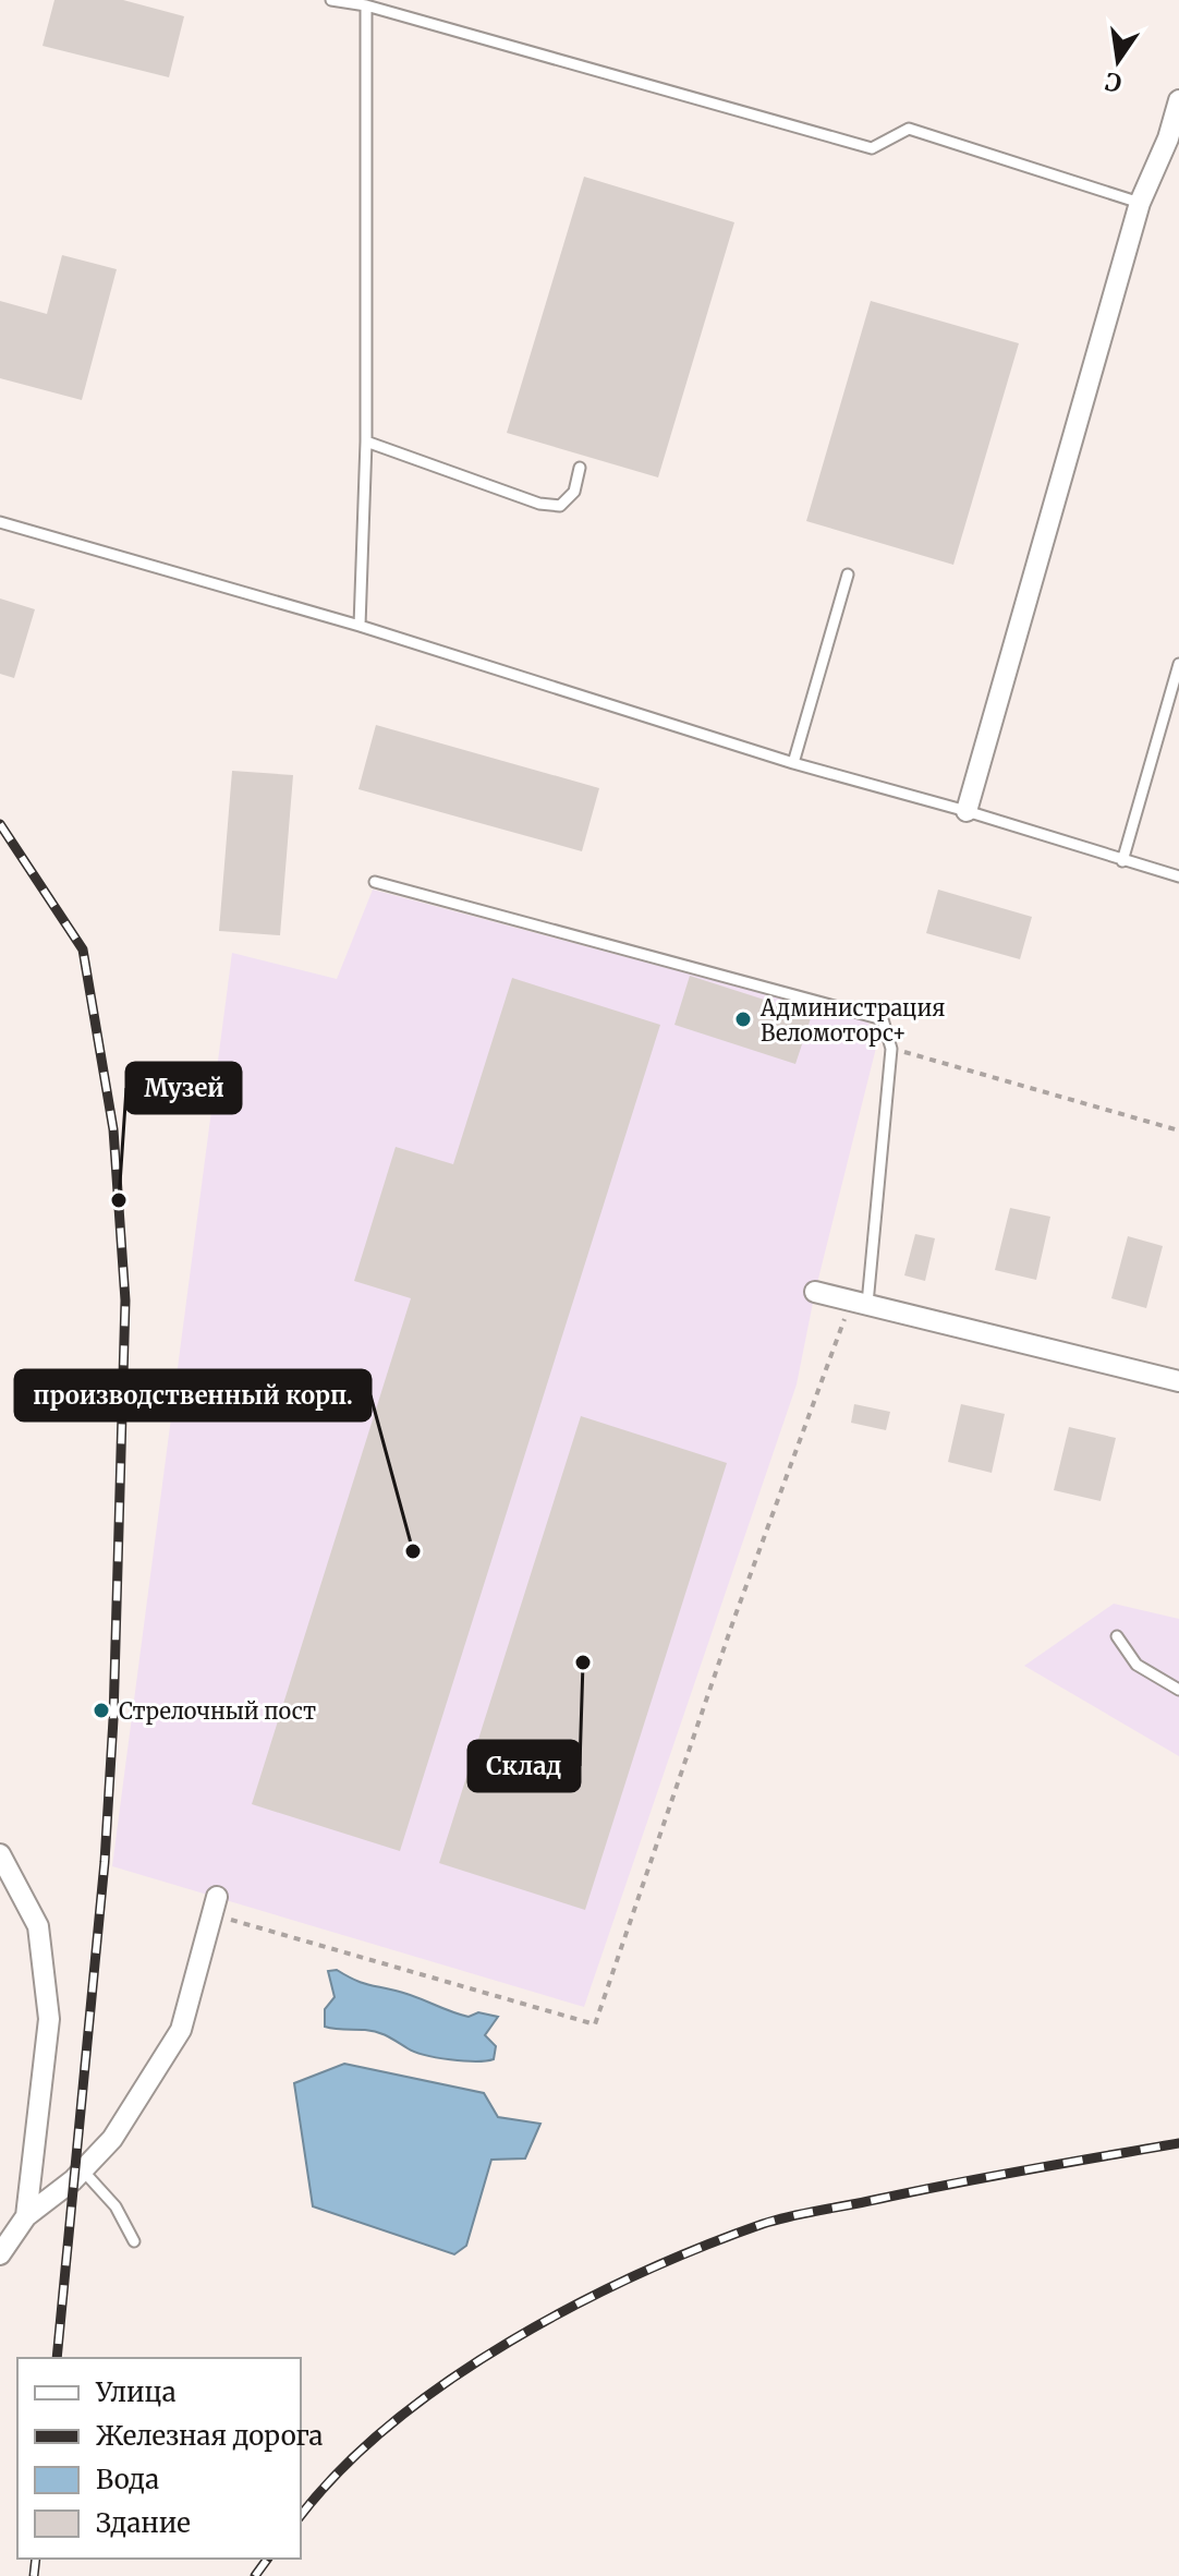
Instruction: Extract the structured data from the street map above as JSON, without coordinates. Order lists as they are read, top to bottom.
{
  "places": [
    "Администрация Веломоторс+",
    "Музей",
    "производственный корп.",
    "Склад",
    "Стрелочный пост"
  ],
  "legend": [
    "Улица",
    "Железная дорога",
    "Вода",
    "Здание"
  ],
  "north": "bottom"
}
